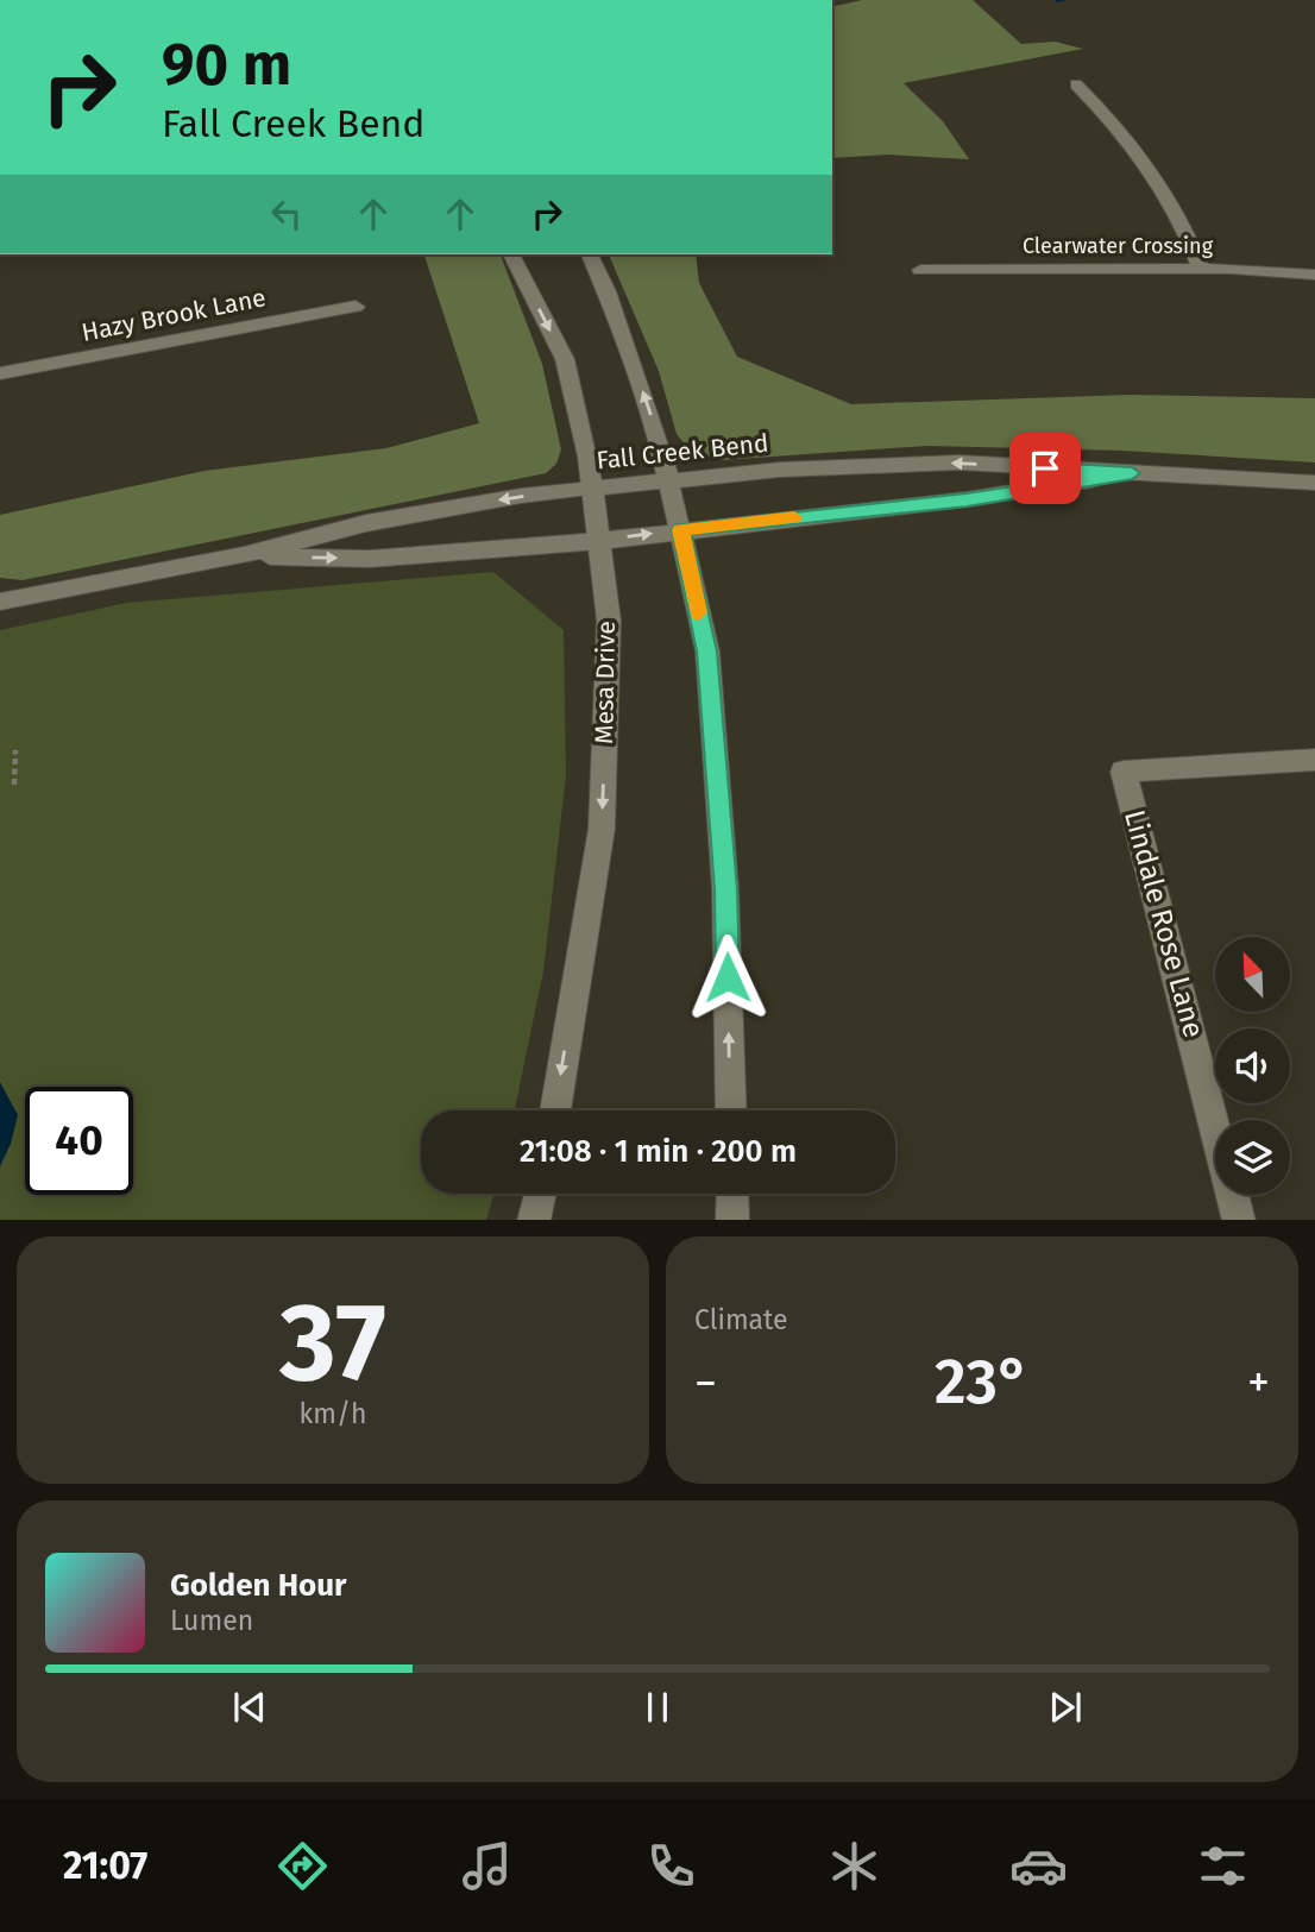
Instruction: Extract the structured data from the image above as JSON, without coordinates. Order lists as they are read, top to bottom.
{
  "streets": {
    "street": [
      "Clearwater Crossing",
      "Hazy Brook Lane",
      "Fall Creek Bend",
      "Mesa Drive",
      "Lindale Rose Lane"
    ]
  },
  "crossings": [
    ["Fall Creek Bend", "Mesa Drive"]
  ],
  "north": "top left",
  "page": {
    "turn": ["90 m", "Fall Creek Bend"],
    "limit": "40",
    "trip": "21:08 · 1 min · 200 m",
    "tile": [
      ["37", "km/h"],
      "Climate"
    ],
    "heat": ["−", "23°", "+"],
    "song": ["Golden Hour", "Lumen"],
    "tabs": "21:07"
  }
}
